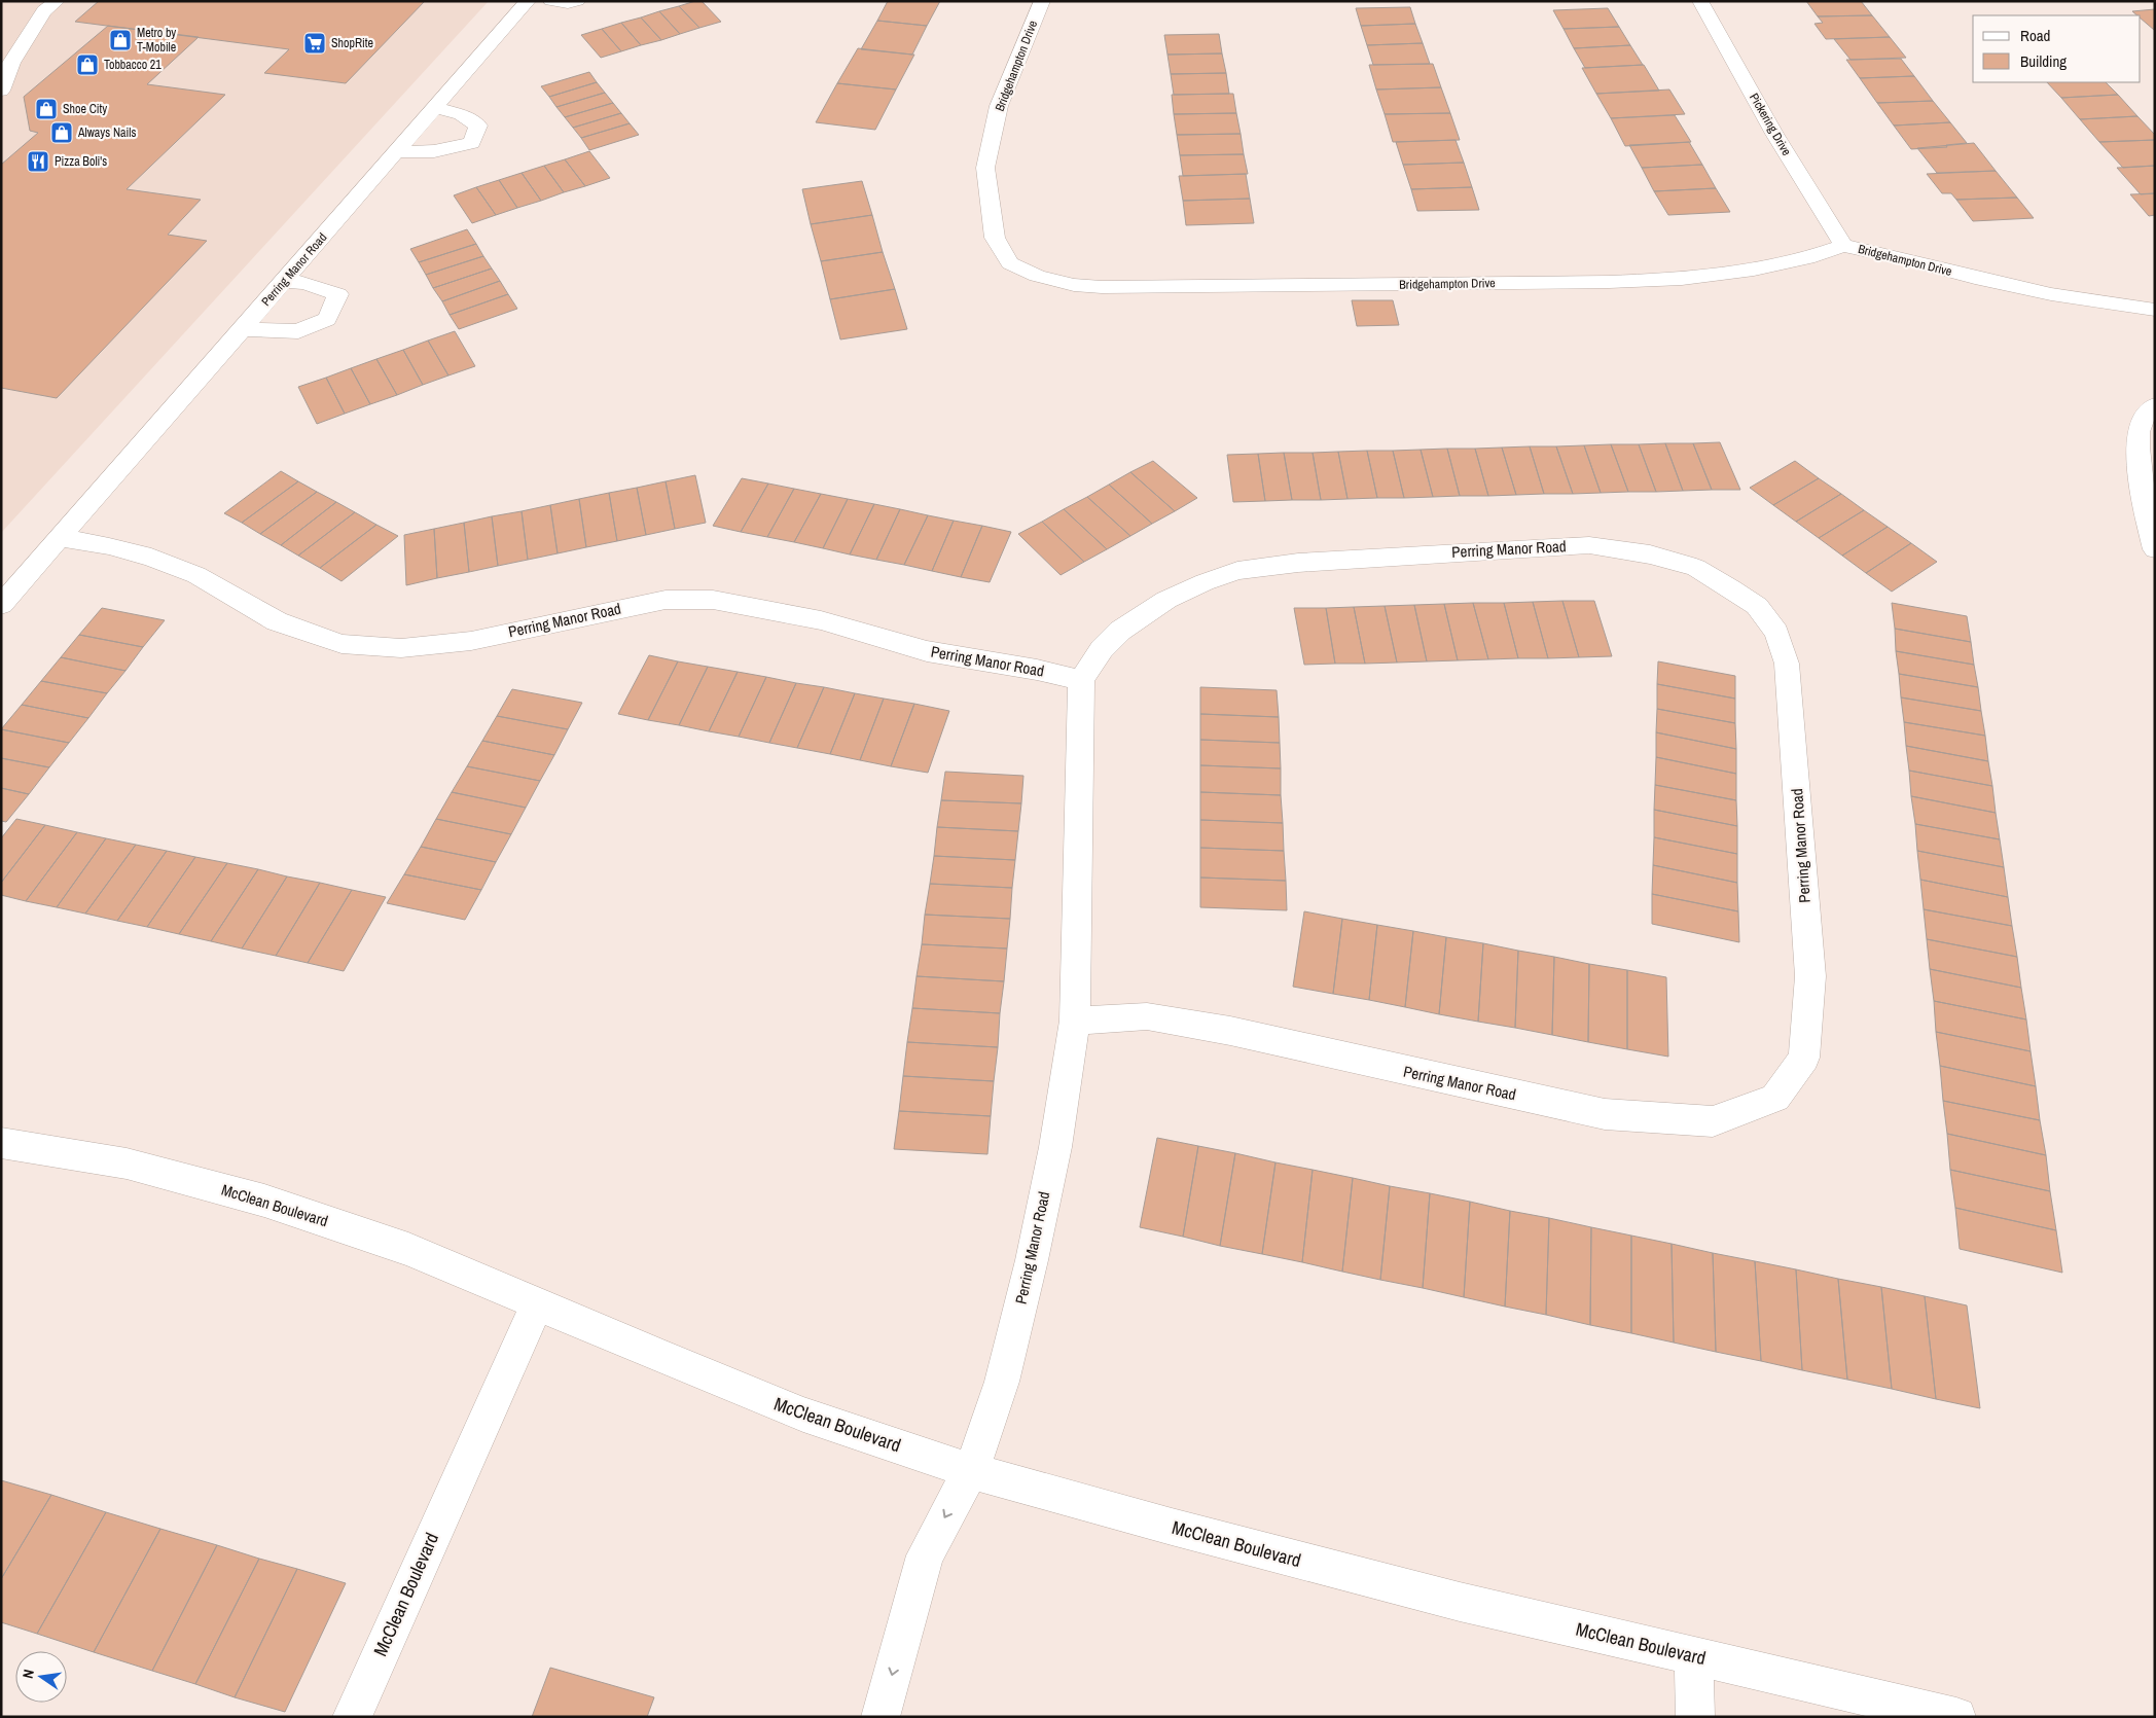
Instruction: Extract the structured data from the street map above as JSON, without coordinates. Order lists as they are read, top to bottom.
{
  "streets": {
    "street": [
      "Bridgehampton Drive",
      "Pickering Drive",
      "Perring Manor Road",
      "McClean Boulevard"
    ]
  },
  "crossings": [
    ["Bridgehampton Drive", "Pickering Drive"],
    ["Perring Manor Road", "McClean Boulevard"]
  ],
  "places": {
    "shop": [
      "Metro by T-Mobile",
      "Tobbacco 21",
      "Shoe City",
      "Always Nails"
    ],
    "supermarket": ["ShopRite"],
    "restaurant": ["Pizza Boli's"]
  },
  "legend": ["Road", "Building"],
  "north": "left"
}
